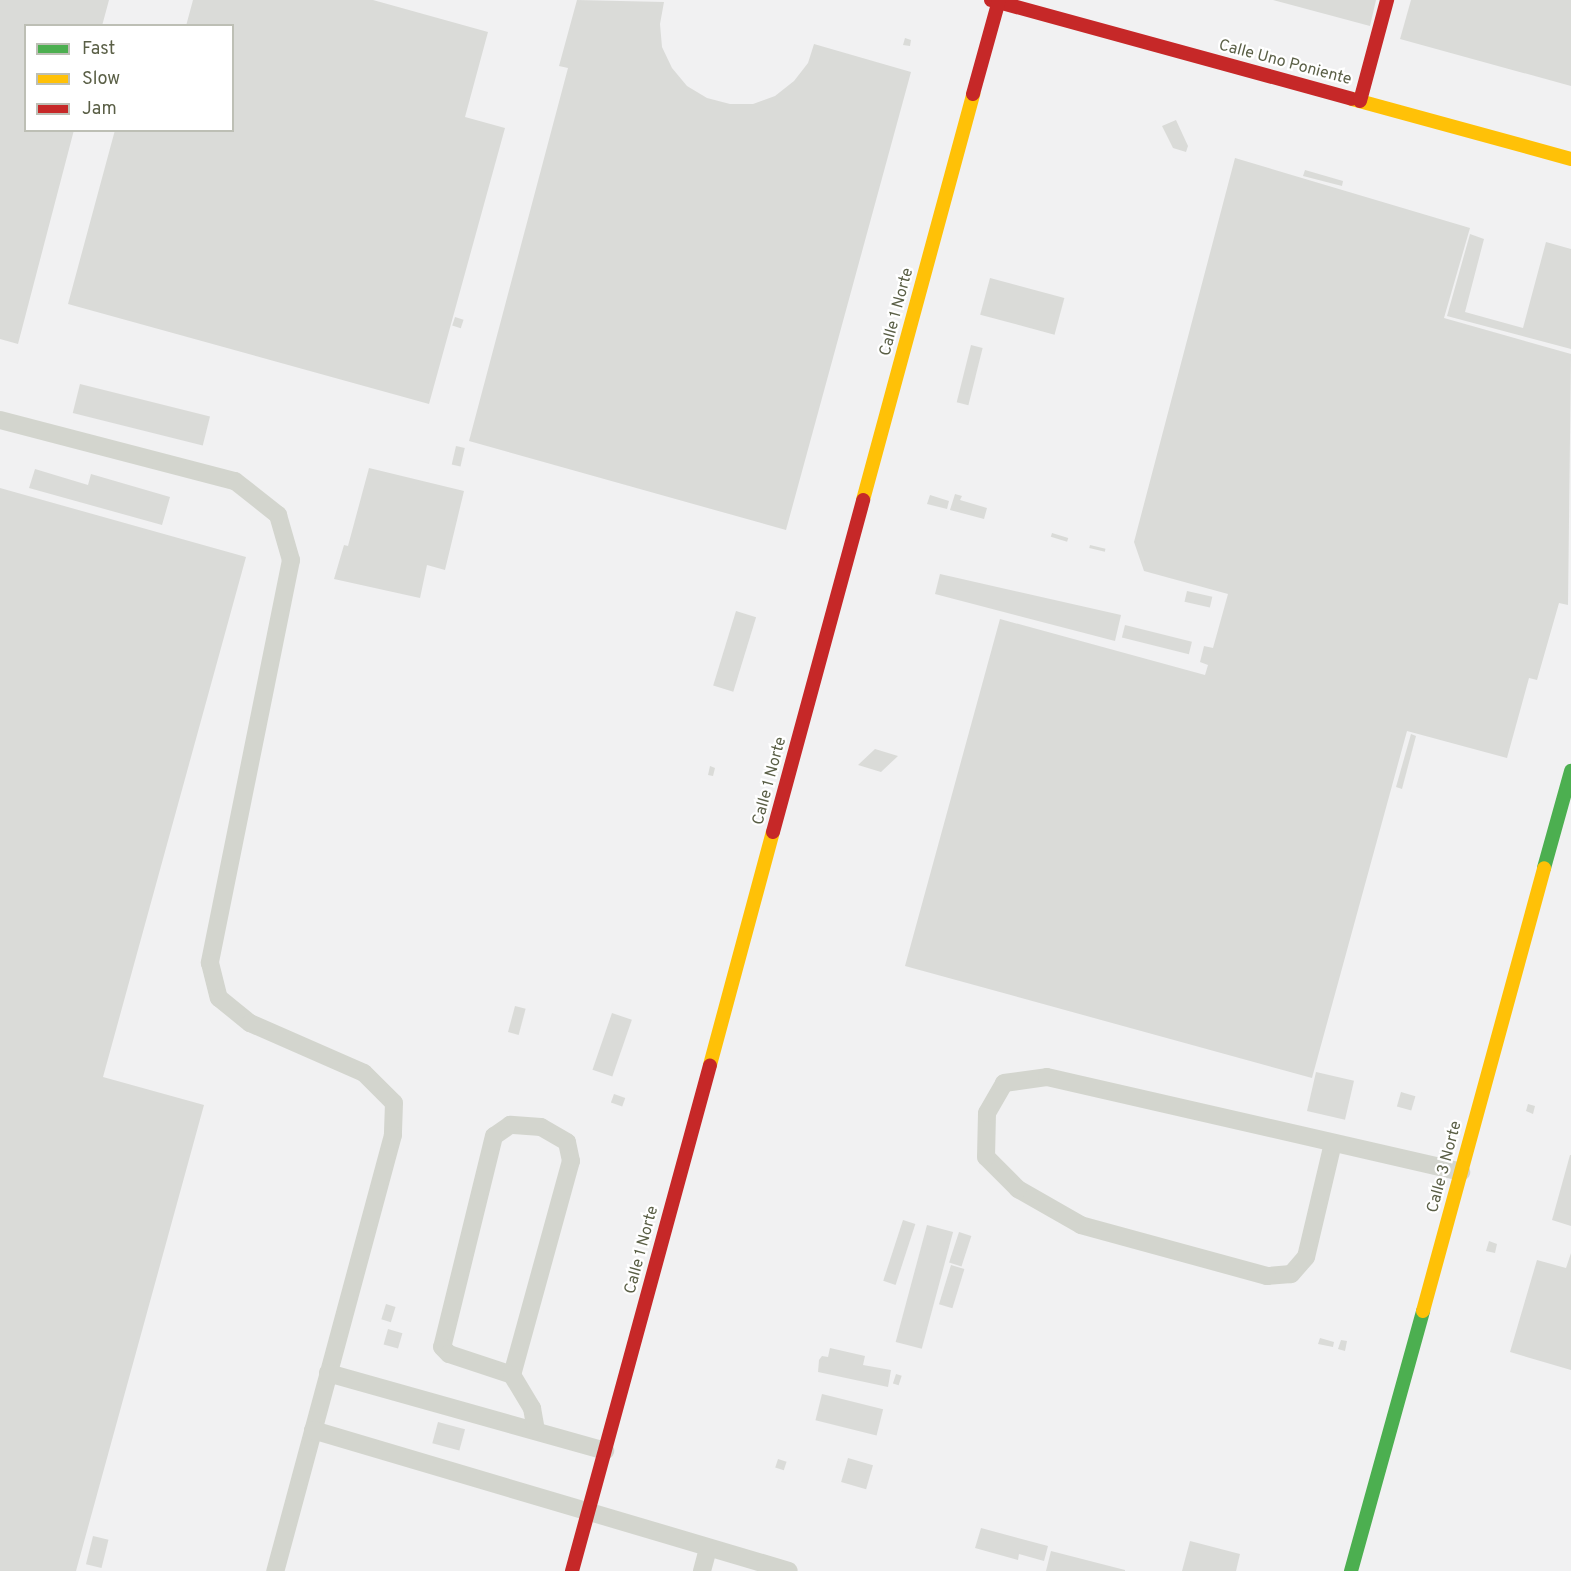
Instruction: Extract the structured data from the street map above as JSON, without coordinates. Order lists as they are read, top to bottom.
{
  "streets": {
    "street": ["Calle Uno Poniente", "Calle 1 Norte", "Calle 3 Norte"]
  },
  "crossings": [
    ["Calle Uno Poniente", "Calle 1 Norte"]
  ],
  "legend": ["Fast", "Slow", "Jam"]
}
